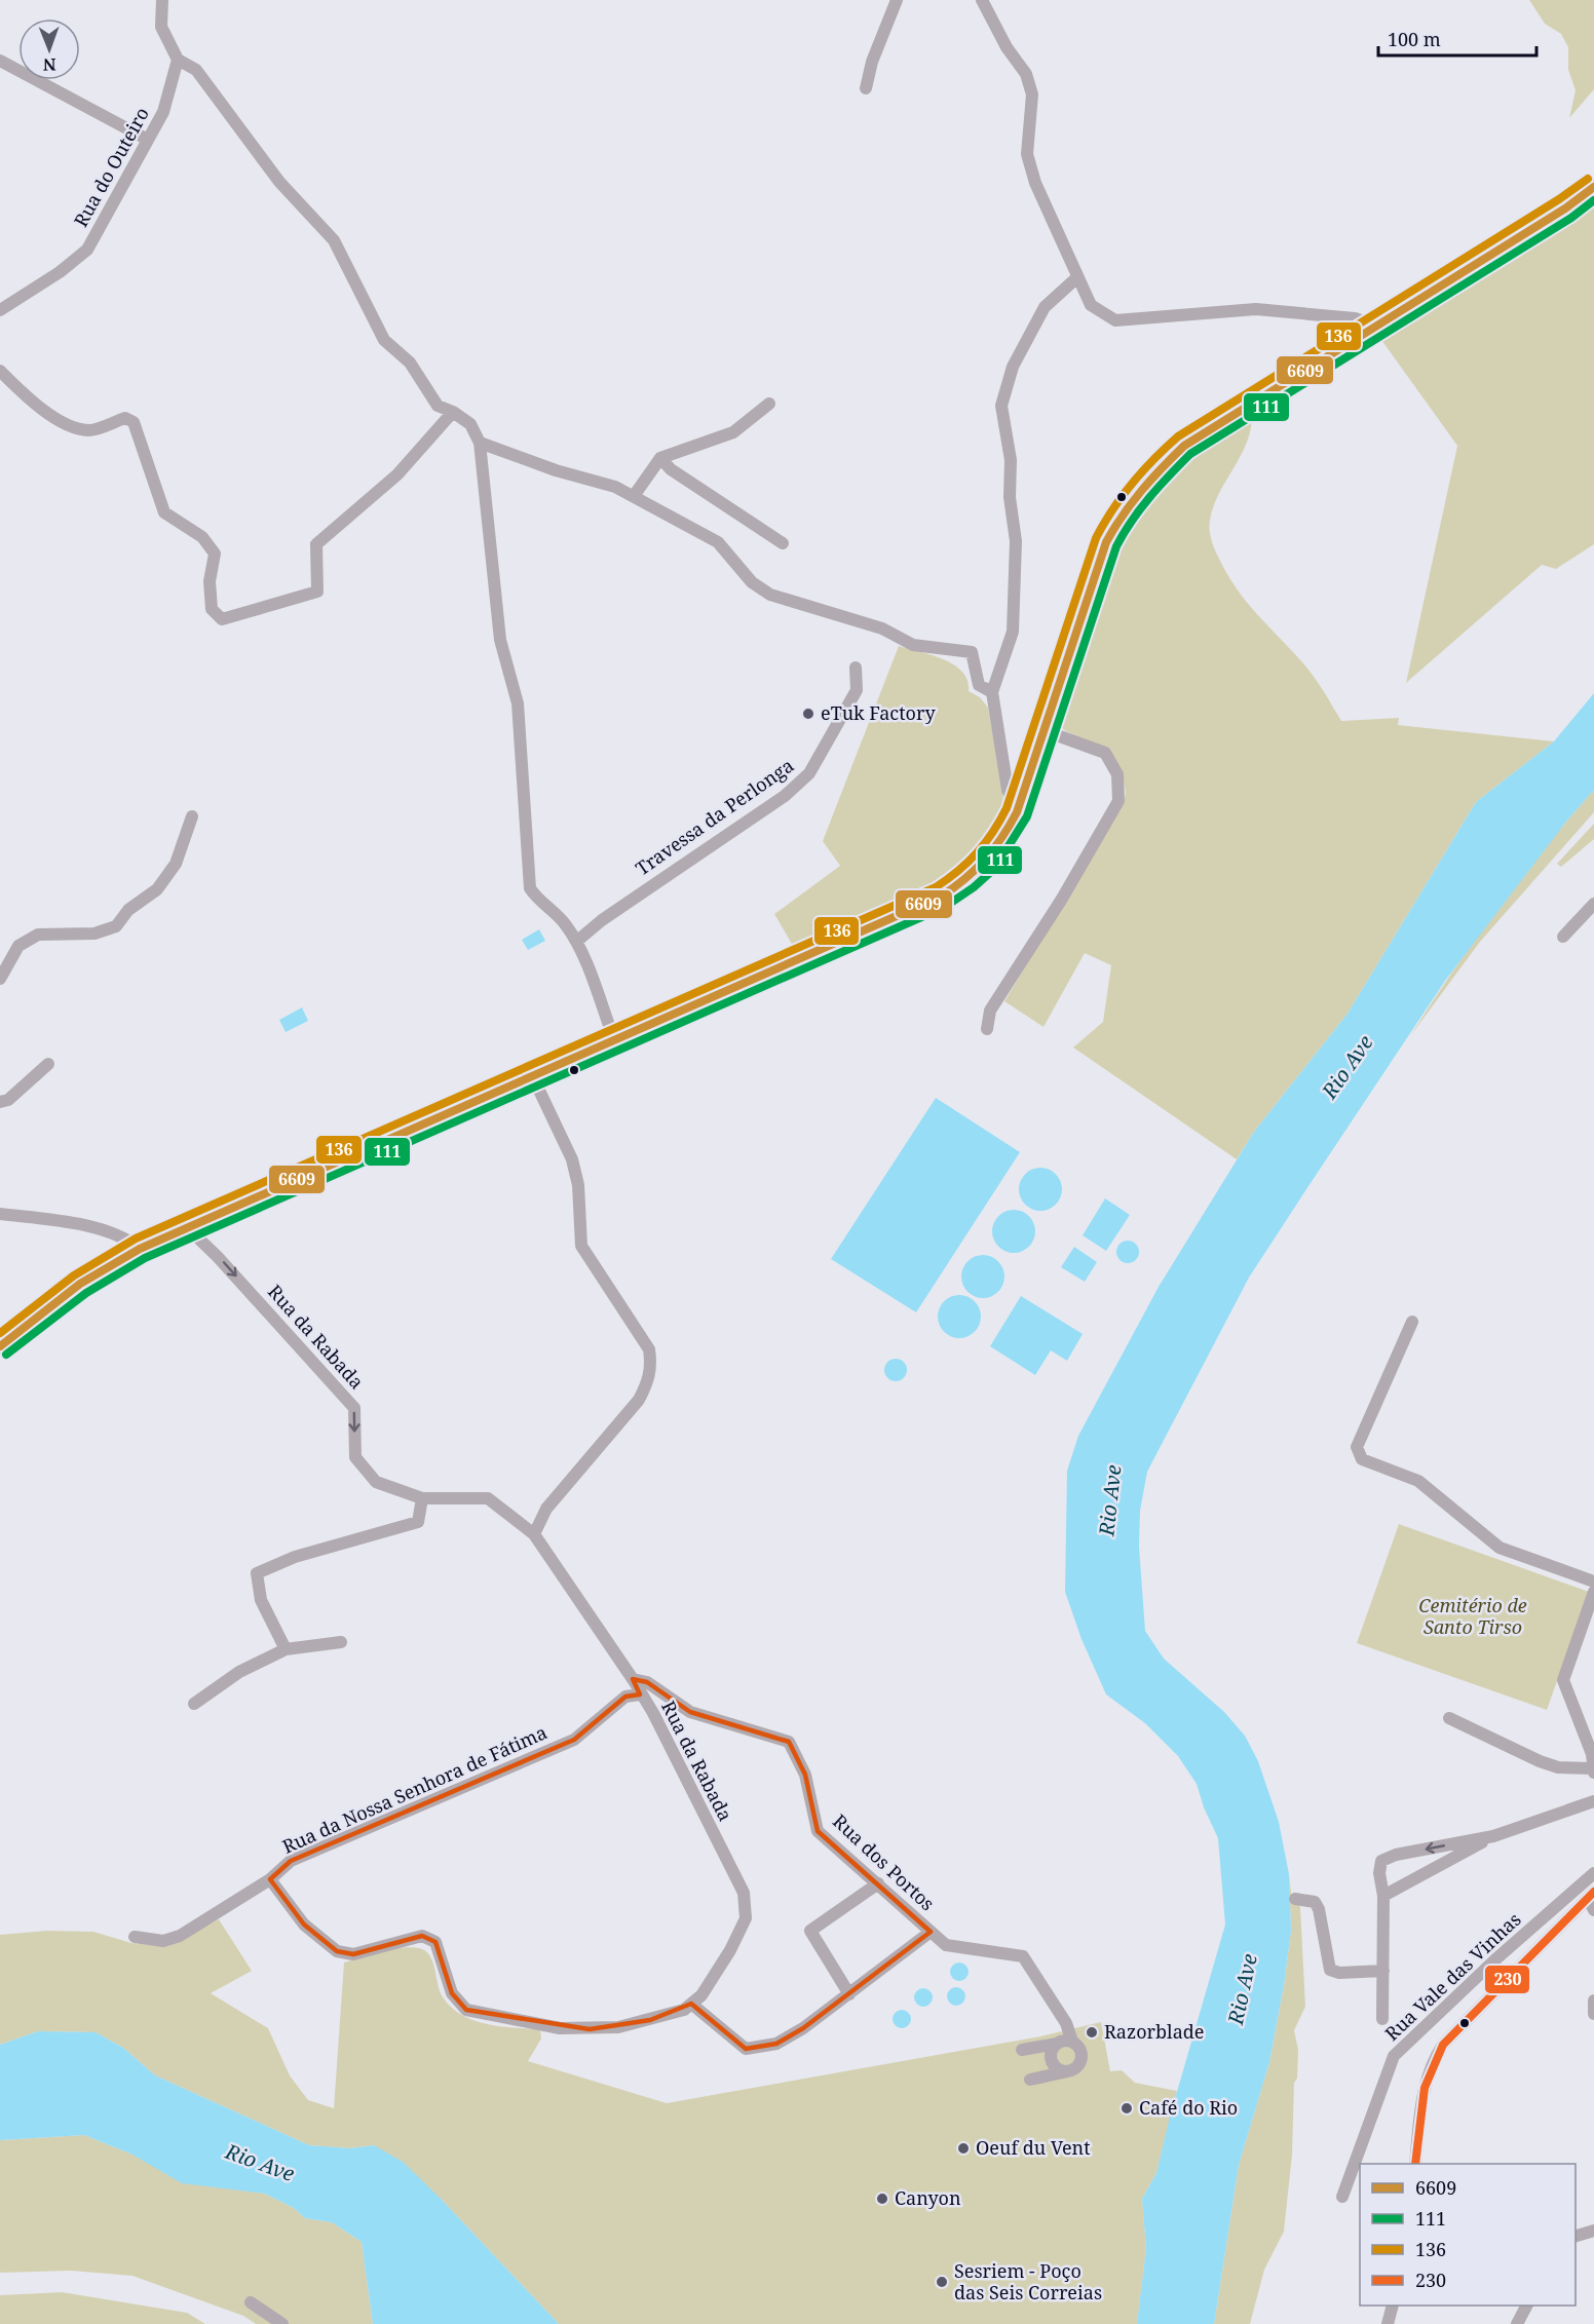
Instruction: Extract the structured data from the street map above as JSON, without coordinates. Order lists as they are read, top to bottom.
{
  "streets": {
    "street": [
      "Rua do Outeiro",
      "Travessa da Perlonga",
      "Rua da Rabada",
      "Rua da Nossa Senhora de Fátima",
      "Rua dos Portos",
      "Rua Vale das Vinhas"
    ]
  },
  "crossings": [
    ["Rua da Rabada", "Rua da Nossa Senhora de Fátima"],
    ["Rua da Rabada", "Rua dos Portos"]
  ],
  "water": ["Rio Ave"],
  "parks": ["Cemitério de Santo Tirso"],
  "places": [
    "eTuk Factory",
    "Razorblade",
    "Café do Rio",
    "Oeuf du Vent",
    "Canyon",
    "Sesriem - Poço das Seis Correias"
  ],
  "lines": [
    "transit line 136",
    "transit line 6609",
    "transit line 111",
    "transit line 230"
  ],
  "legend": [
    "6609",
    "111",
    "136",
    "230"
  ],
  "scale_bar": "100 m",
  "north": "bottom"
}
